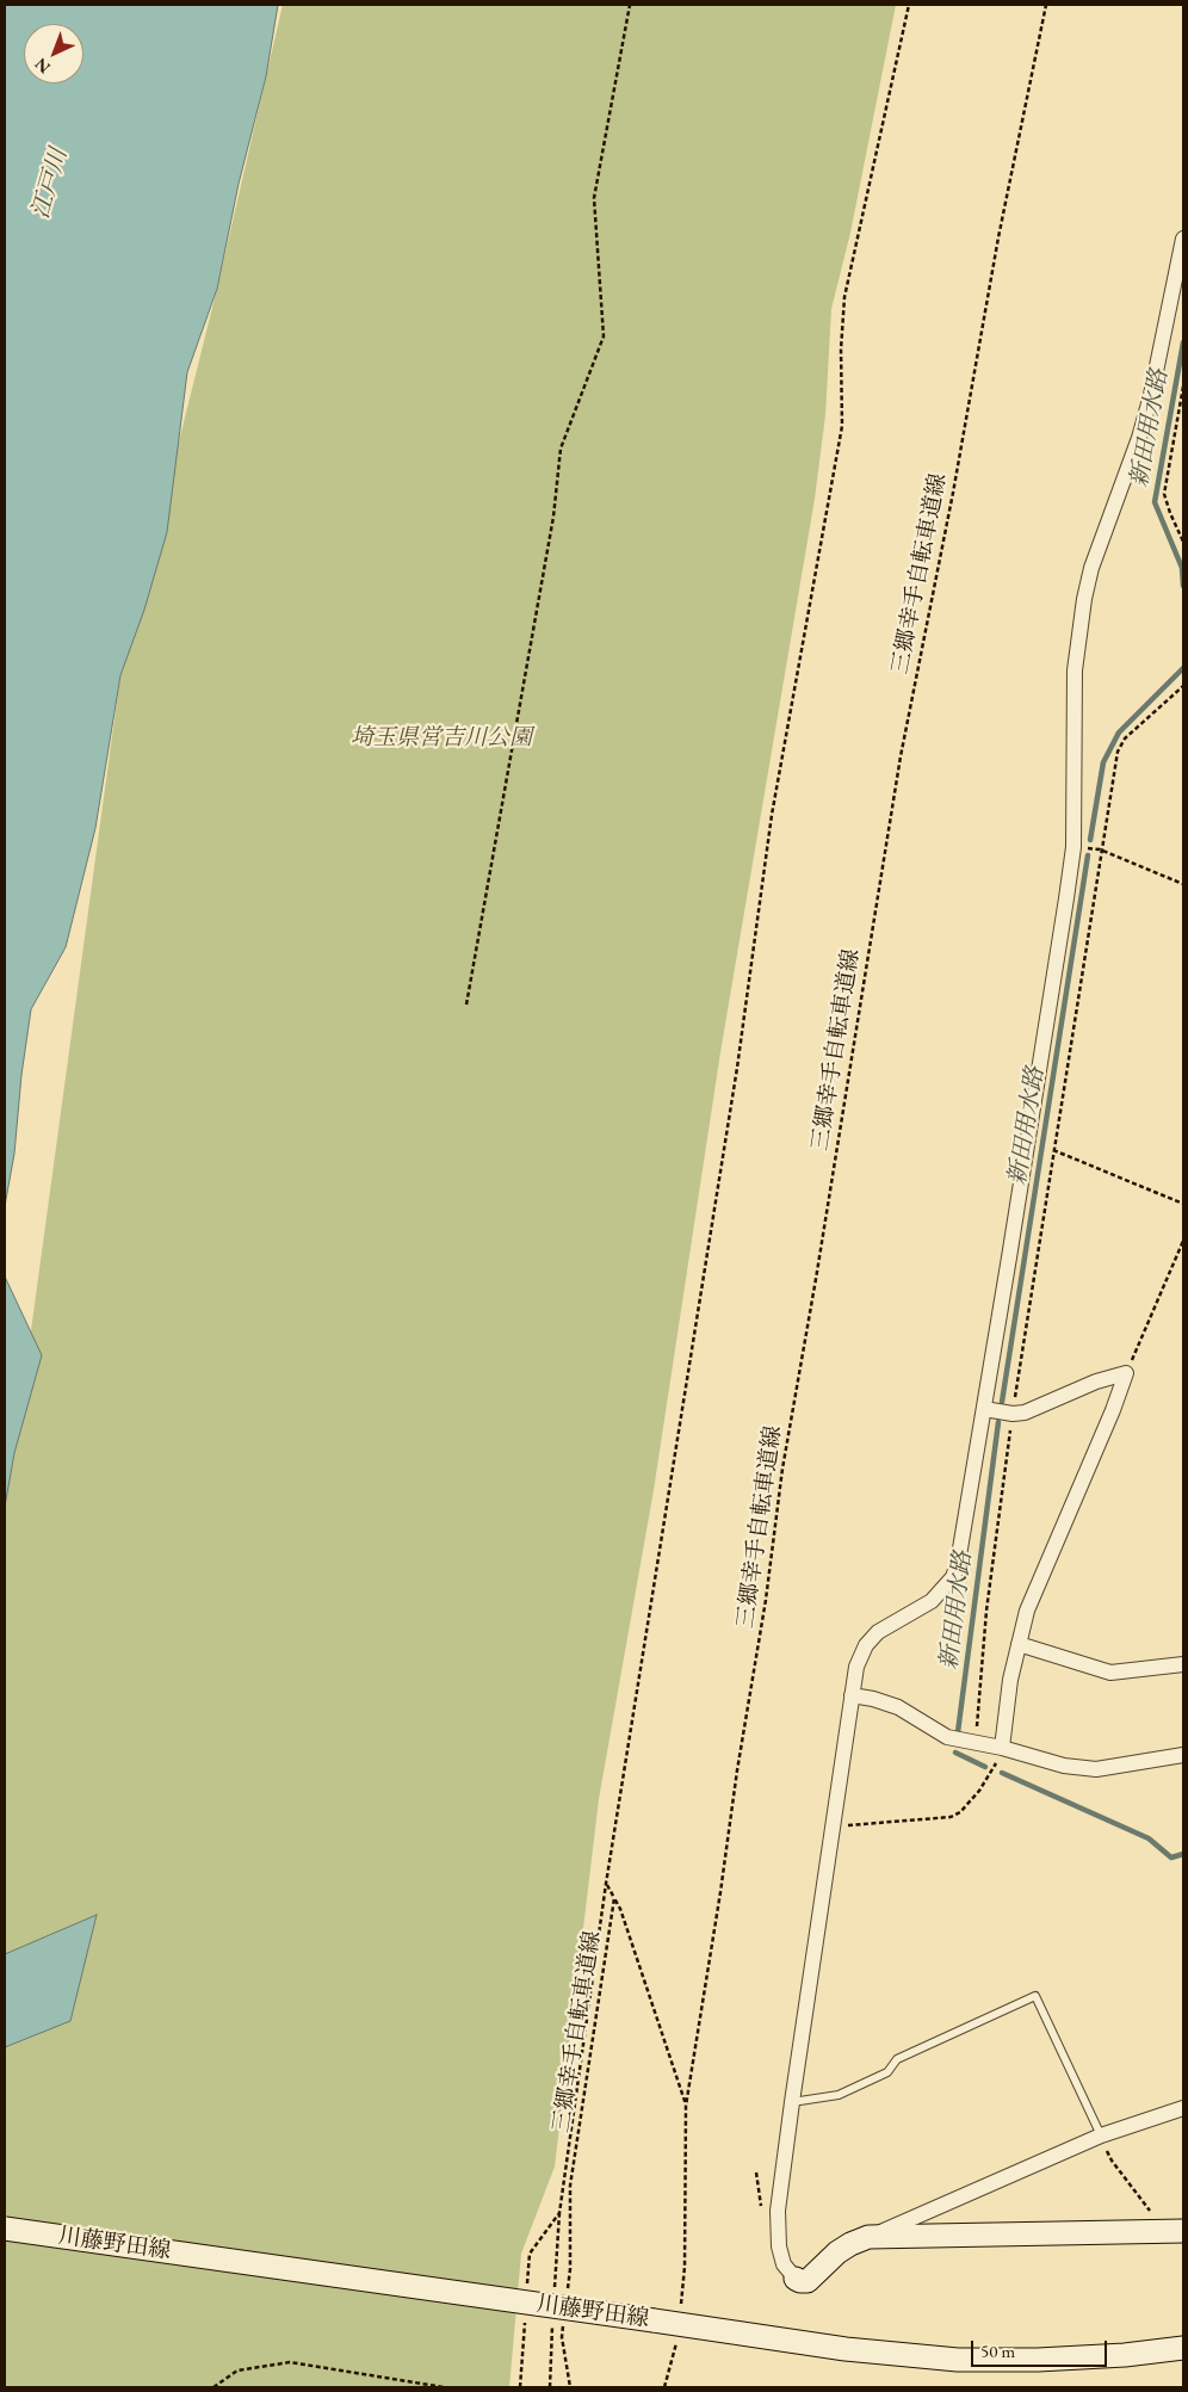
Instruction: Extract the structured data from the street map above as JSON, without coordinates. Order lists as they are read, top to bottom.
{
  "streets": {
    "main road": ["川藤野田線"],
    "path": ["三郷幸手自転車道線"]
  },
  "water": ["江戸川", "新田用水路"],
  "parks": ["埼玉県営吉川公園"],
  "scale_bar": "50 m",
  "north": "bottom left"
}
